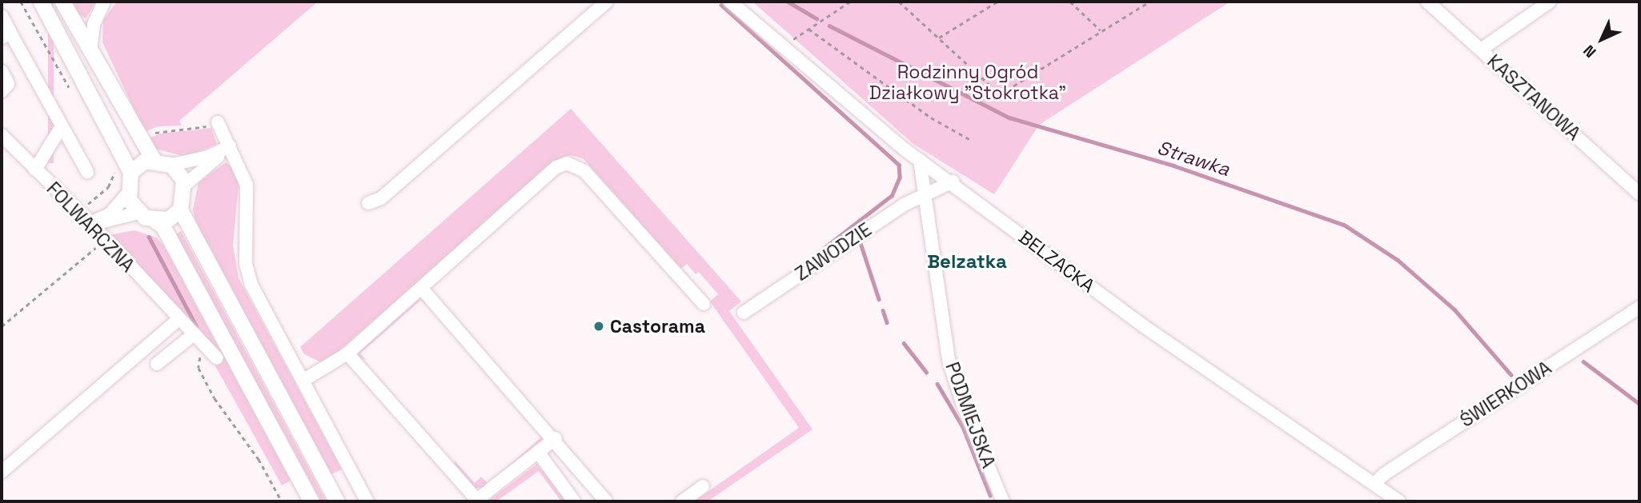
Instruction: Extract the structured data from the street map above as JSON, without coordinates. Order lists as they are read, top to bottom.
{
  "streets": {
    "street": [
      "KASZTANOWA",
      "FOLWARCZNA",
      "ZAWODZIE",
      "BELZACKA",
      "ŚWIERKOWA",
      "PODMIEJSKA"
    ]
  },
  "crossings": [
    ["ZAWODZIE", "BELZACKA"],
    ["ZAWODZIE", "PODMIEJSKA"],
    ["BELZACKA", "ŚWIERKOWA"],
    ["BELZACKA", "PODMIEJSKA"]
  ],
  "districts": ["Belzatka"],
  "water": ["Strawka"],
  "parks": ["Rodzinny Ogród Działkowy \"Stokrotka\""],
  "places": ["Castorama"],
  "north": "bottom left"
}
